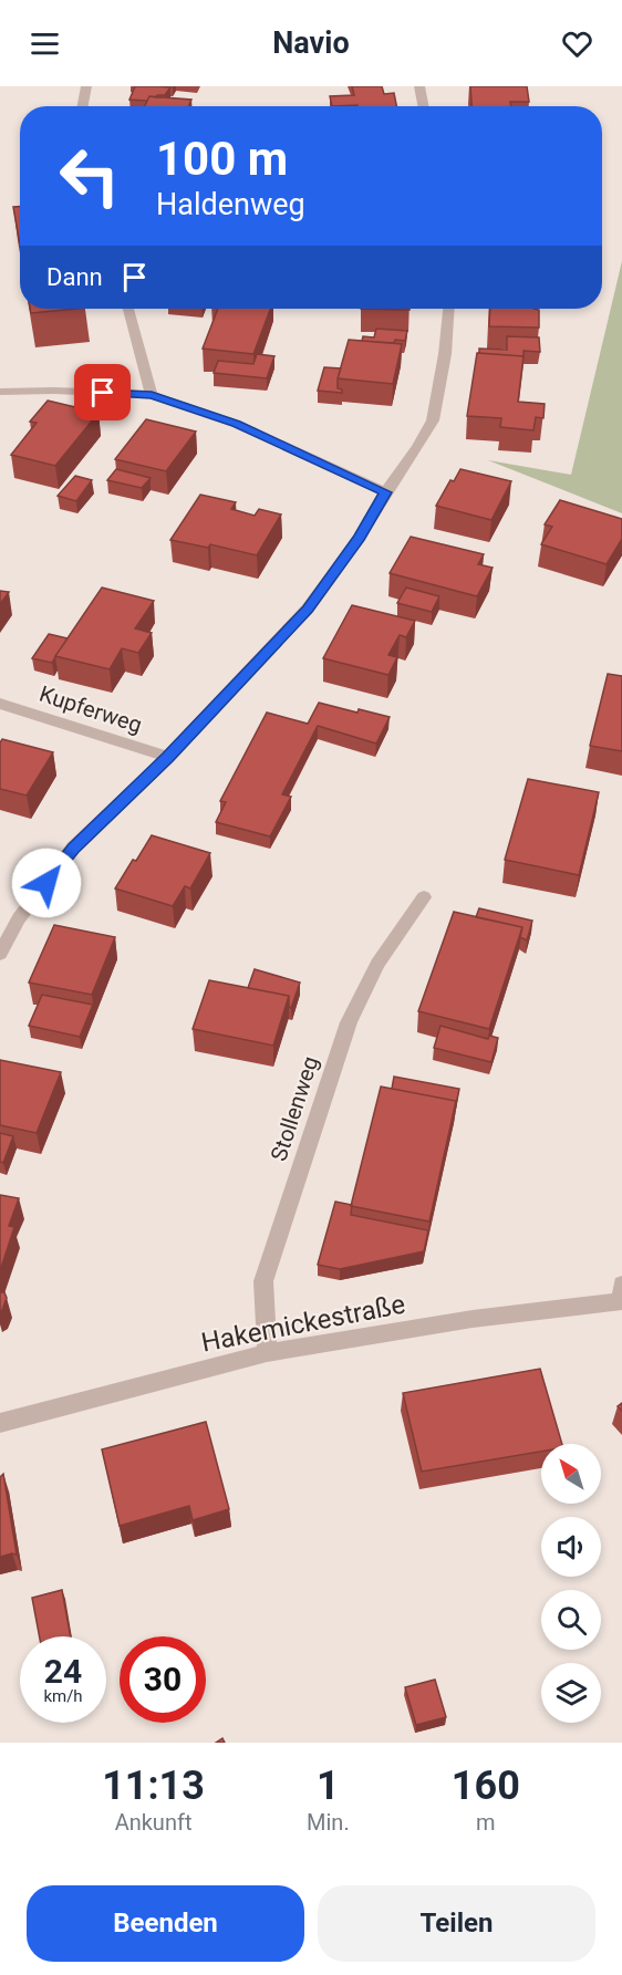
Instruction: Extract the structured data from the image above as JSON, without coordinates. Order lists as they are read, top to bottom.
{
  "streets": {
    "street": ["Kupferweg", "Stollenweg", "Hakemickestraße"]
  },
  "crossings": [
    ["Stollenweg", "Hakemickestraße"]
  ],
  "north": "top left",
  "page": {
    "header": "Navio",
    "turn": ["100 m", "Haldenweg"],
    "then": "Dann",
    "speed": "24 km/h",
    "limit": "30",
    "eta": [
      "11:13",
      "Ankunft",
      "1",
      "Min.",
      "160",
      "m"
    ],
    "buttons": ["Beenden", "Teilen"]
  }
}
